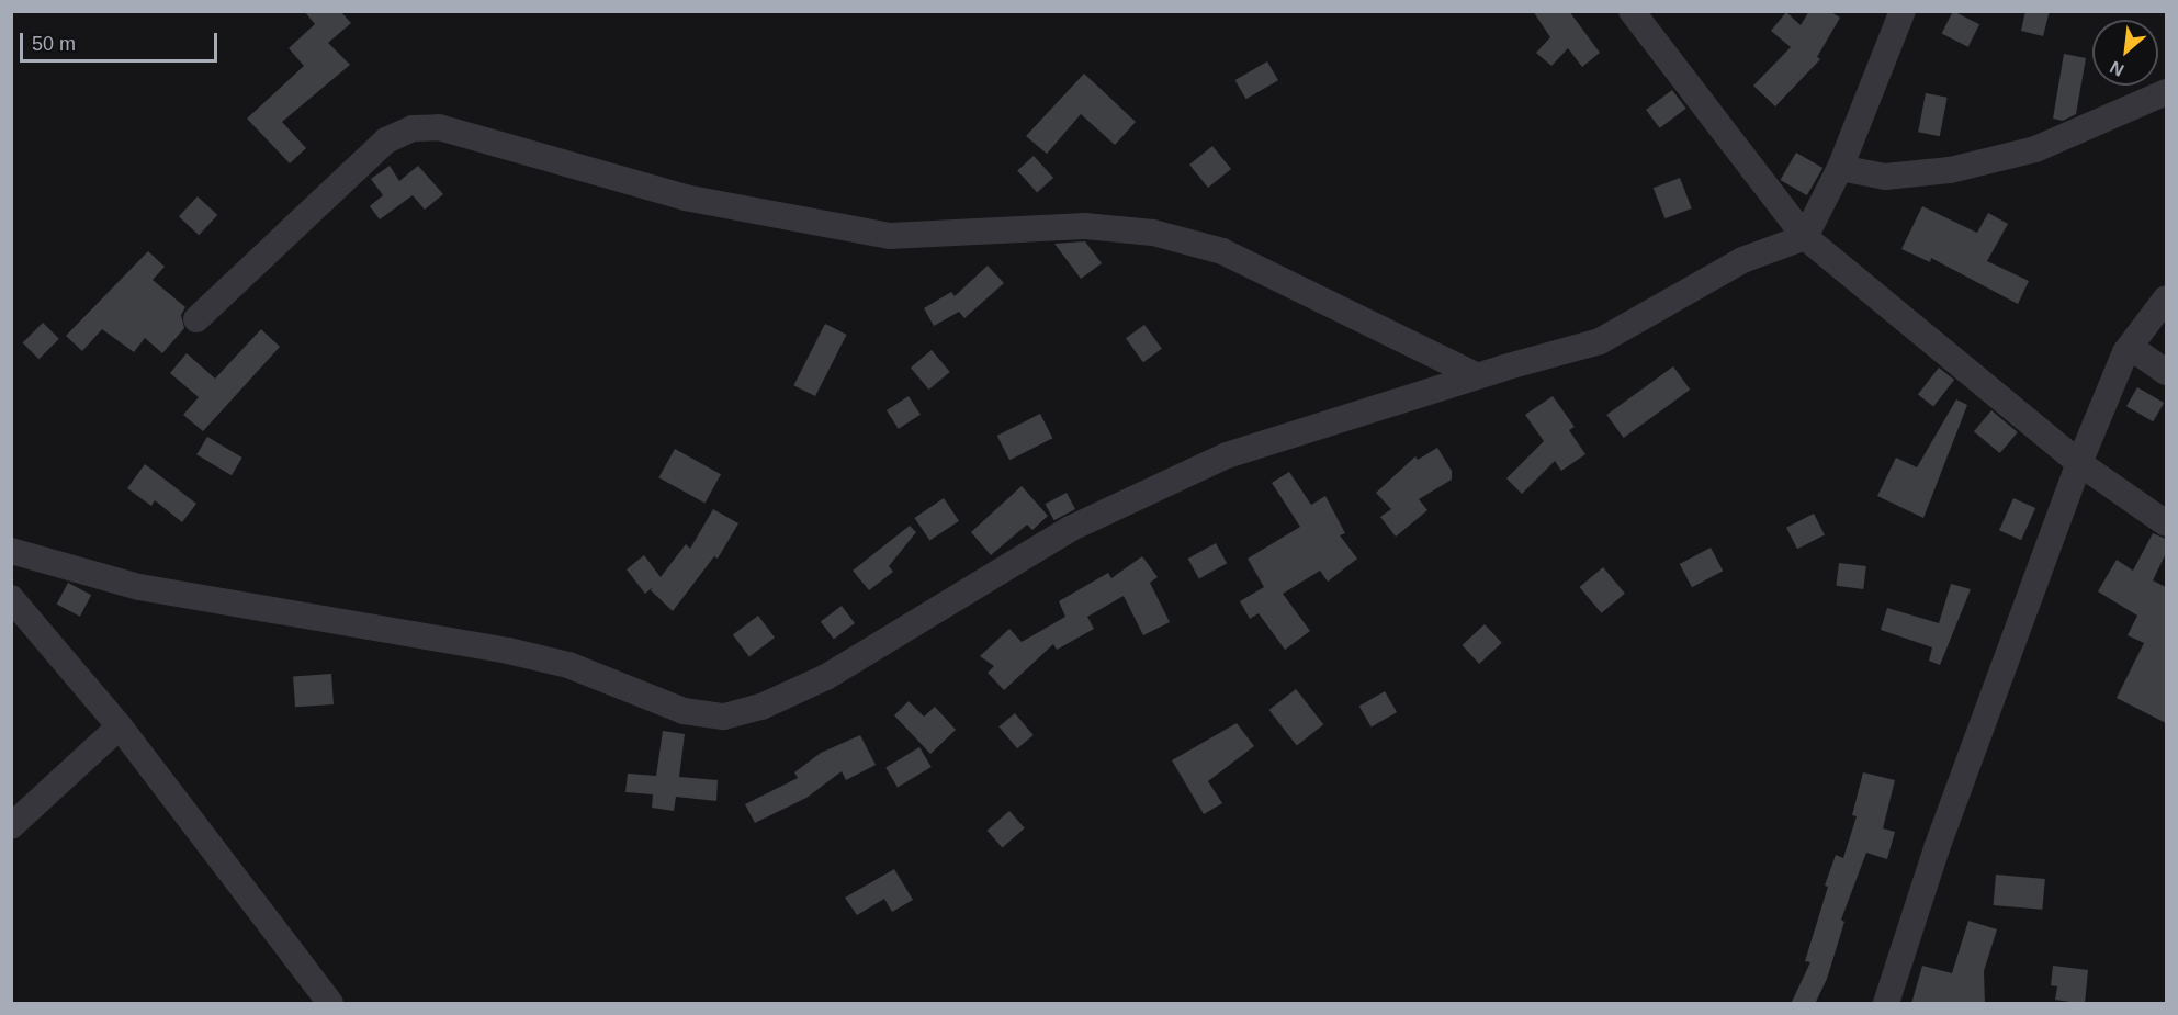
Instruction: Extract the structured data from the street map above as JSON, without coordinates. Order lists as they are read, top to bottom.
{
  "scale_bar": "50 m",
  "north": "bottom left"
}
